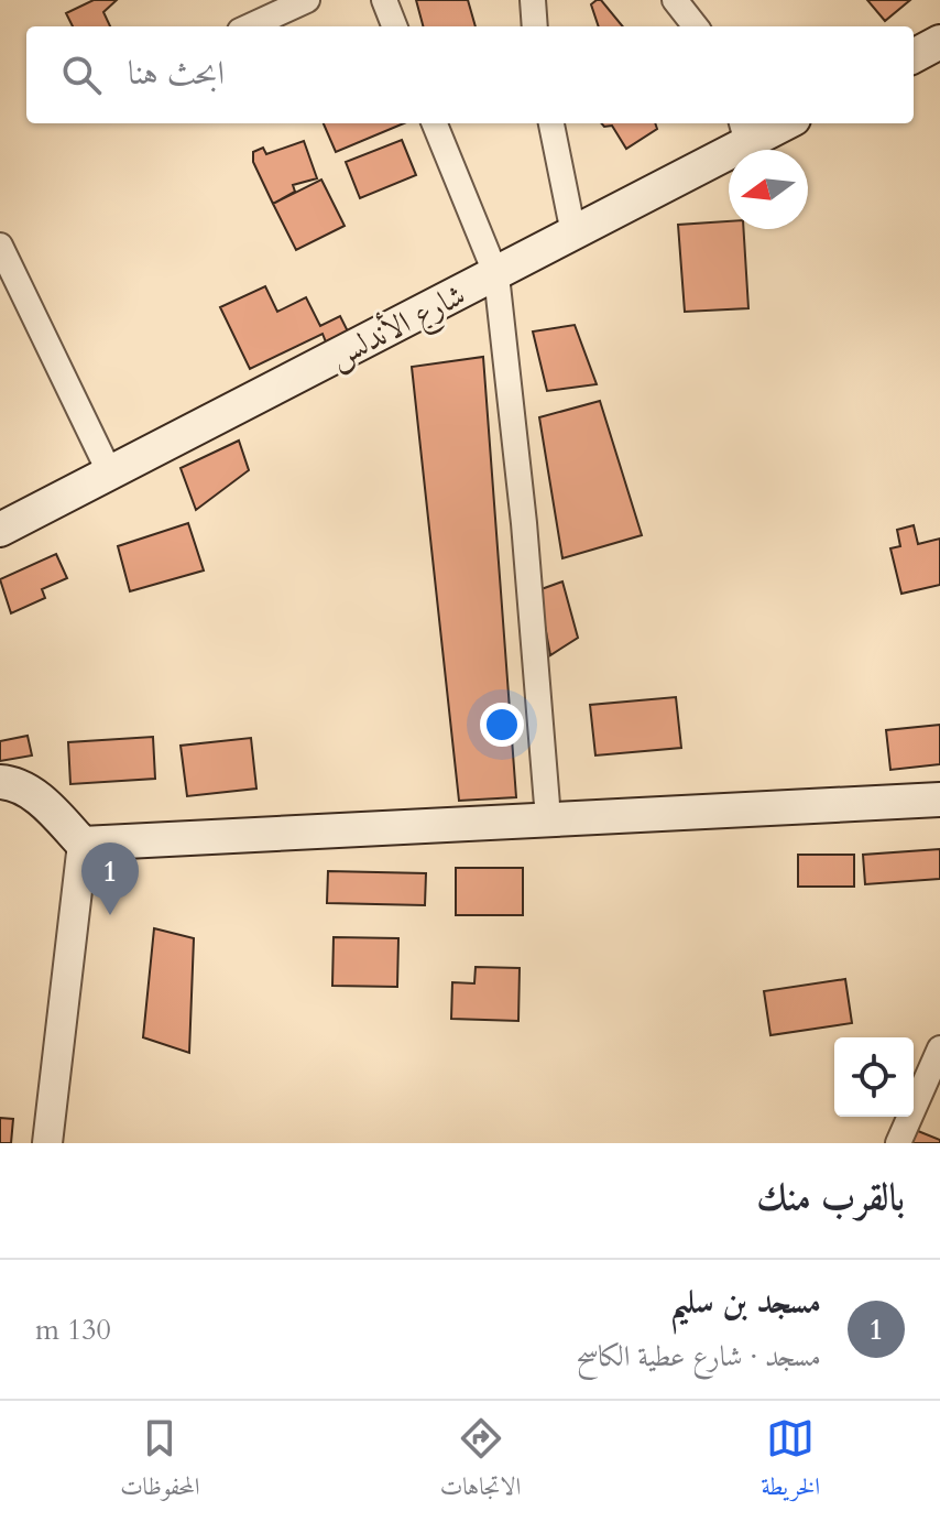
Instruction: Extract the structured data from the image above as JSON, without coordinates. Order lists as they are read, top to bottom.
{
  "streets": {
    "main road": ["شارع الأندلس"]
  },
  "north": "left",
  "page": {
    "search": "ابحث هنا",
    "pins": "1",
    "heading": "بالقرب منك",
    "list": [
      {
        "mark": "1",
        "name": "مسجد بن سليم",
        "note": "مسجد · شارع عطية الكاسح",
        "value": "130 m"
      }
    ],
    "nav": ["الخريطة", "الاتجاهات", "المحفوظات"]
  }
}
